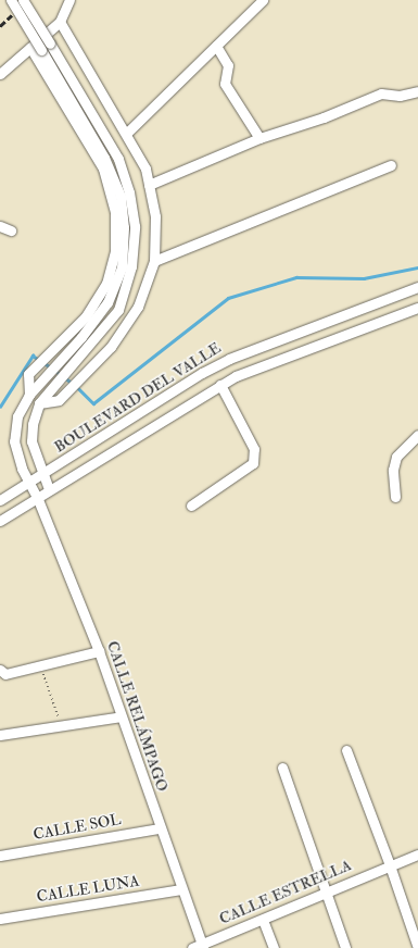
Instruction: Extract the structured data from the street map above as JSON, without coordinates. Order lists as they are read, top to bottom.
{
  "streets": {
    "street": [
      "BOULEVARD DEL VALLE",
      "CALLE RELÁMPAGO",
      "CALLE SOL",
      "CALLE LUNA",
      "CALLE ESTRELLA"
    ]
  },
  "crossings": [
    ["BOULEVARD DEL VALLE", "CALLE RELÁMPAGO"],
    ["CALLE RELÁMPAGO", "CALLE SOL"],
    ["CALLE RELÁMPAGO", "CALLE LUNA"],
    ["CALLE RELÁMPAGO", "CALLE ESTRELLA"]
  ]
}
